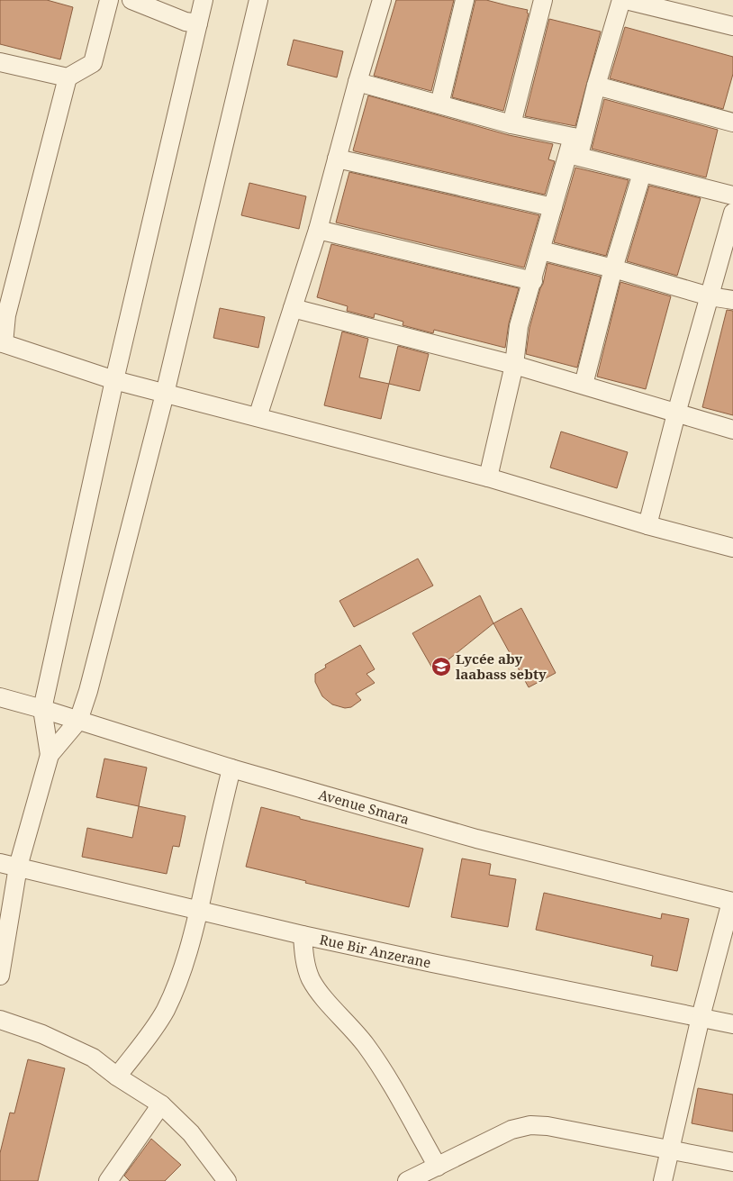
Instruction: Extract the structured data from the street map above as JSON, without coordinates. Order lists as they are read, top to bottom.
{
  "streets": {
    "street": ["Avenue Smara", "Rue Bir Anzerane"]
  },
  "places": {
    "school or university": ["Lycée aby laabass sebty"]
  }
}
